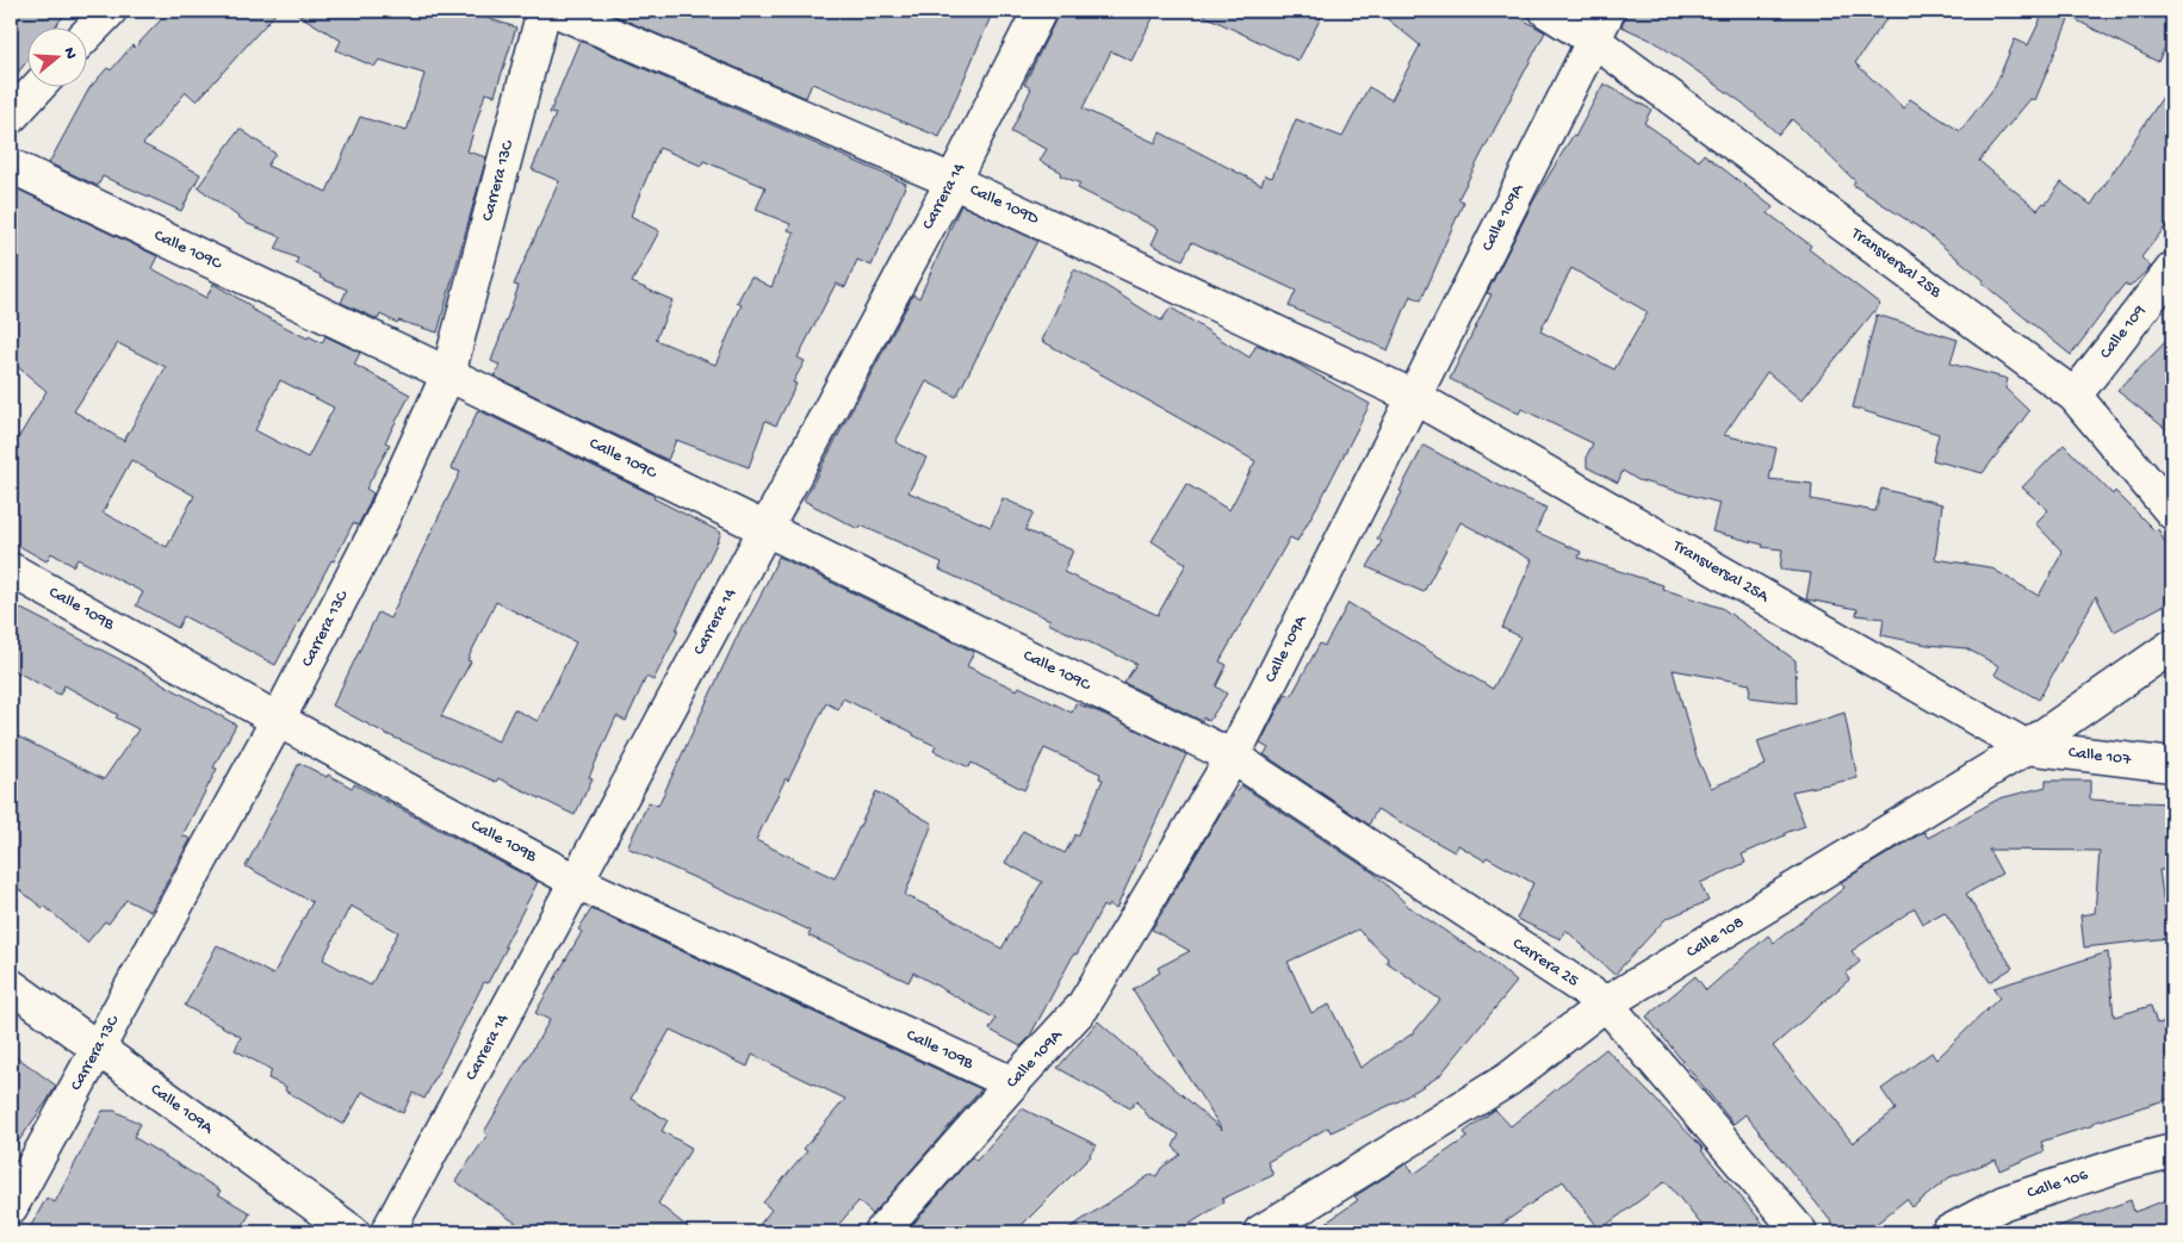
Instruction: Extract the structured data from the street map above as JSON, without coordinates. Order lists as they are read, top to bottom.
{
  "streets": {
    "street": [
      "Carrera 13C",
      "Carrera 14",
      "Calle 109D",
      "Calle 109A",
      "Calle 109C",
      "Transversal 25B",
      "Calle 109",
      "Transversal 25A",
      "Calle 109B",
      "Calle 107",
      "Calle 108",
      "Carrera 25",
      "Calle 106"
    ]
  },
  "crossings": [
    ["Carrera 13C", "Calle 109A"],
    ["Carrera 13C", "Calle 109C"],
    ["Carrera 13C", "Calle 109B"],
    ["Carrera 14", "Calle 109D"],
    ["Carrera 14", "Calle 109C"],
    ["Carrera 14", "Calle 109B"],
    ["Calle 109D", "Calle 109A"],
    ["Calle 109D", "Transversal 25A"],
    ["Calle 109A", "Calle 109C"],
    ["Calle 109A", "Transversal 25B"],
    ["Calle 109A", "Transversal 25A"],
    ["Calle 109A", "Calle 109B"],
    ["Calle 109A", "Carrera 25"],
    ["Calle 109C", "Carrera 25"],
    ["Transversal 25B", "Calle 109"],
    ["Transversal 25A", "Calle 107"],
    ["Transversal 25A", "Calle 108"],
    ["Calle 107", "Calle 108"],
    ["Calle 108", "Carrera 25"]
  ],
  "north": "right"
}
